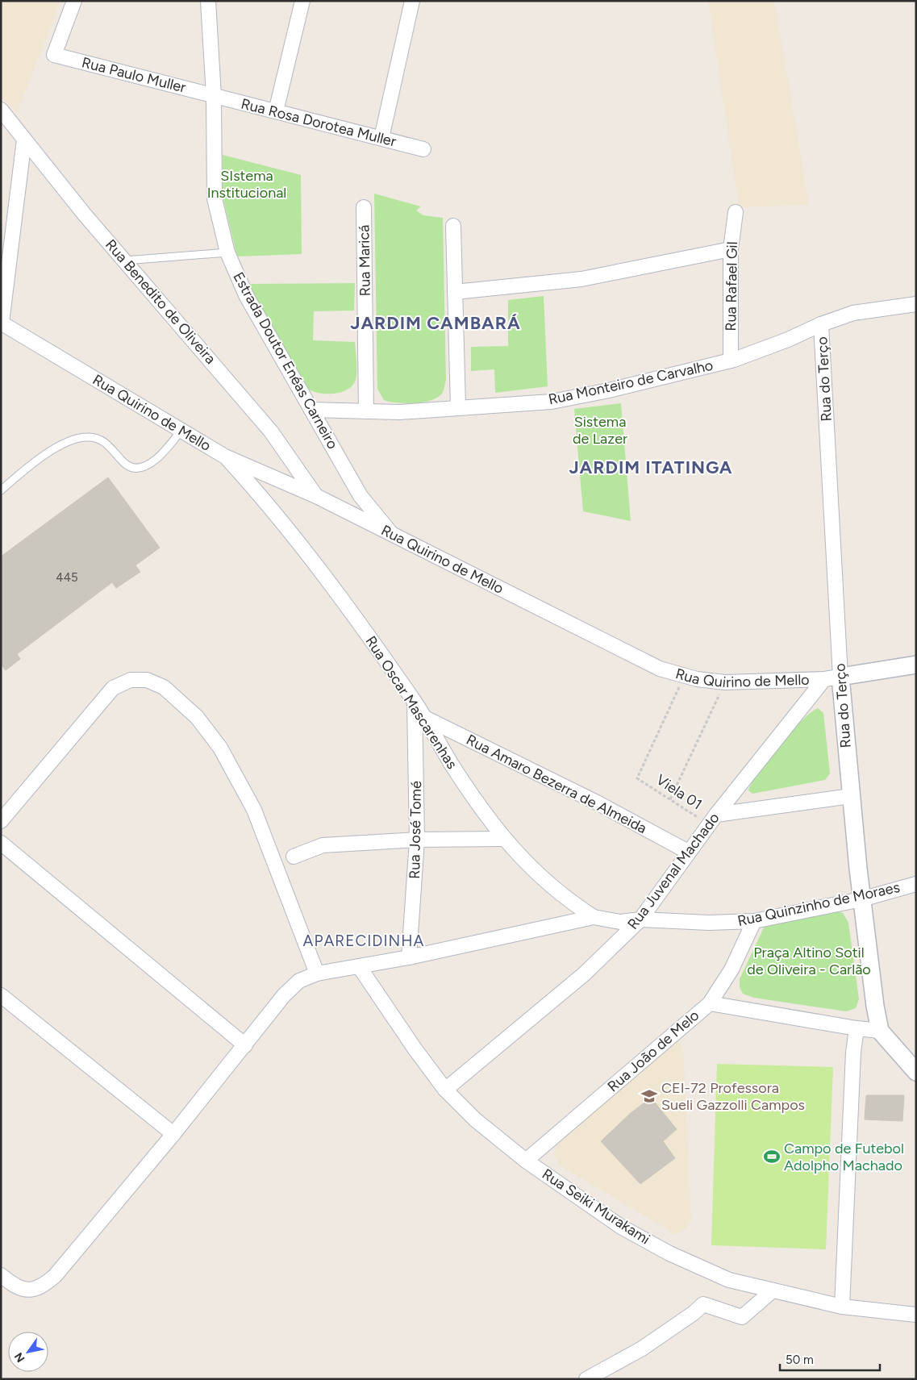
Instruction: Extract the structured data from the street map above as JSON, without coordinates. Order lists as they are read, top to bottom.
{
  "streets": {
    "street": [
      "Rua Paulo Muller",
      "Rua Rosa Dorotea Muller",
      "Rua Maricá",
      "Rua Rafael Gil",
      "Rua Benedito de Oliveira",
      "Estrada Doutor Enéas Carneiro",
      "Rua do Terço",
      "Rua Monteiro de Carvalho",
      "Rua Quirino de Mello",
      "Rua Oscar Mascarenhas",
      "Rua Amaro Bezerra de Almeida",
      "Rua José Tomé",
      "Rua Juvenal Machado",
      "Rua Quinzinho de Moraes",
      "Rua João de Melo",
      "Rua Seiki Murakami"
    ],
    "path": ["Viela 01"]
  },
  "crossings": [
    ["Rua Paulo Muller", "Rua Rosa Dorotea Muller"],
    ["Rua Paulo Muller", "Estrada Doutor Enéas Carneiro"],
    ["Rua Rosa Dorotea Muller", "Estrada Doutor Enéas Carneiro"],
    ["Rua Maricá", "Rua Monteiro de Carvalho"],
    ["Rua Rafael Gil", "Rua Monteiro de Carvalho"],
    ["Rua Benedito de Oliveira", "Rua Quirino de Mello"],
    ["Estrada Doutor Enéas Carneiro", "Rua Monteiro de Carvalho"],
    ["Estrada Doutor Enéas Carneiro", "Rua Quirino de Mello"],
    ["Rua do Terço", "Rua Monteiro de Carvalho"],
    ["Rua do Terço", "Rua Quirino de Mello"],
    ["Rua do Terço", "Rua Juvenal Machado"],
    ["Rua do Terço", "Rua Quinzinho de Moraes"],
    ["Rua Quirino de Mello", "Rua Oscar Mascarenhas"],
    ["Rua Quirino de Mello", "Viela 01"],
    ["Rua Quirino de Mello", "Rua Juvenal Machado"],
    ["Rua Oscar Mascarenhas", "Rua Amaro Bezerra de Almeida"],
    ["Rua Oscar Mascarenhas", "Rua José Tomé"],
    ["Rua Oscar Mascarenhas", "Rua Quinzinho de Moraes"],
    ["Rua Amaro Bezerra de Almeida", "Rua Juvenal Machado"],
    ["Viela 01", "Rua Juvenal Machado"],
    ["Rua José Tomé", "Rua Quinzinho de Moraes"],
    ["Rua Juvenal Machado", "Rua Quinzinho de Moraes"],
    ["Rua Juvenal Machado", "Rua Seiki Murakami"],
    ["Rua Quinzinho de Moraes", "Rua João de Melo"],
    ["Rua Quinzinho de Moraes", "Rua Seiki Murakami"],
    ["Rua João de Melo", "Rua Seiki Murakami"]
  ],
  "districts": ["JARDIM CAMBARÁ", "JARDIM ITATINGA", "APARECIDINHA"],
  "parks": ["SIstema Institucional", "Sistema de Lazer", "Praça Altino Sotil de Oliveira - Carlão"],
  "places": {
    "school or university": ["CEI-72 Professora Sueli Gazzolli Campos"],
    "sports": ["Campo de Futebol Adolpho Machado"]
  },
  "house_numbers": ["445"],
  "scale_bar": "50 m",
  "north": "bottom left"
}
